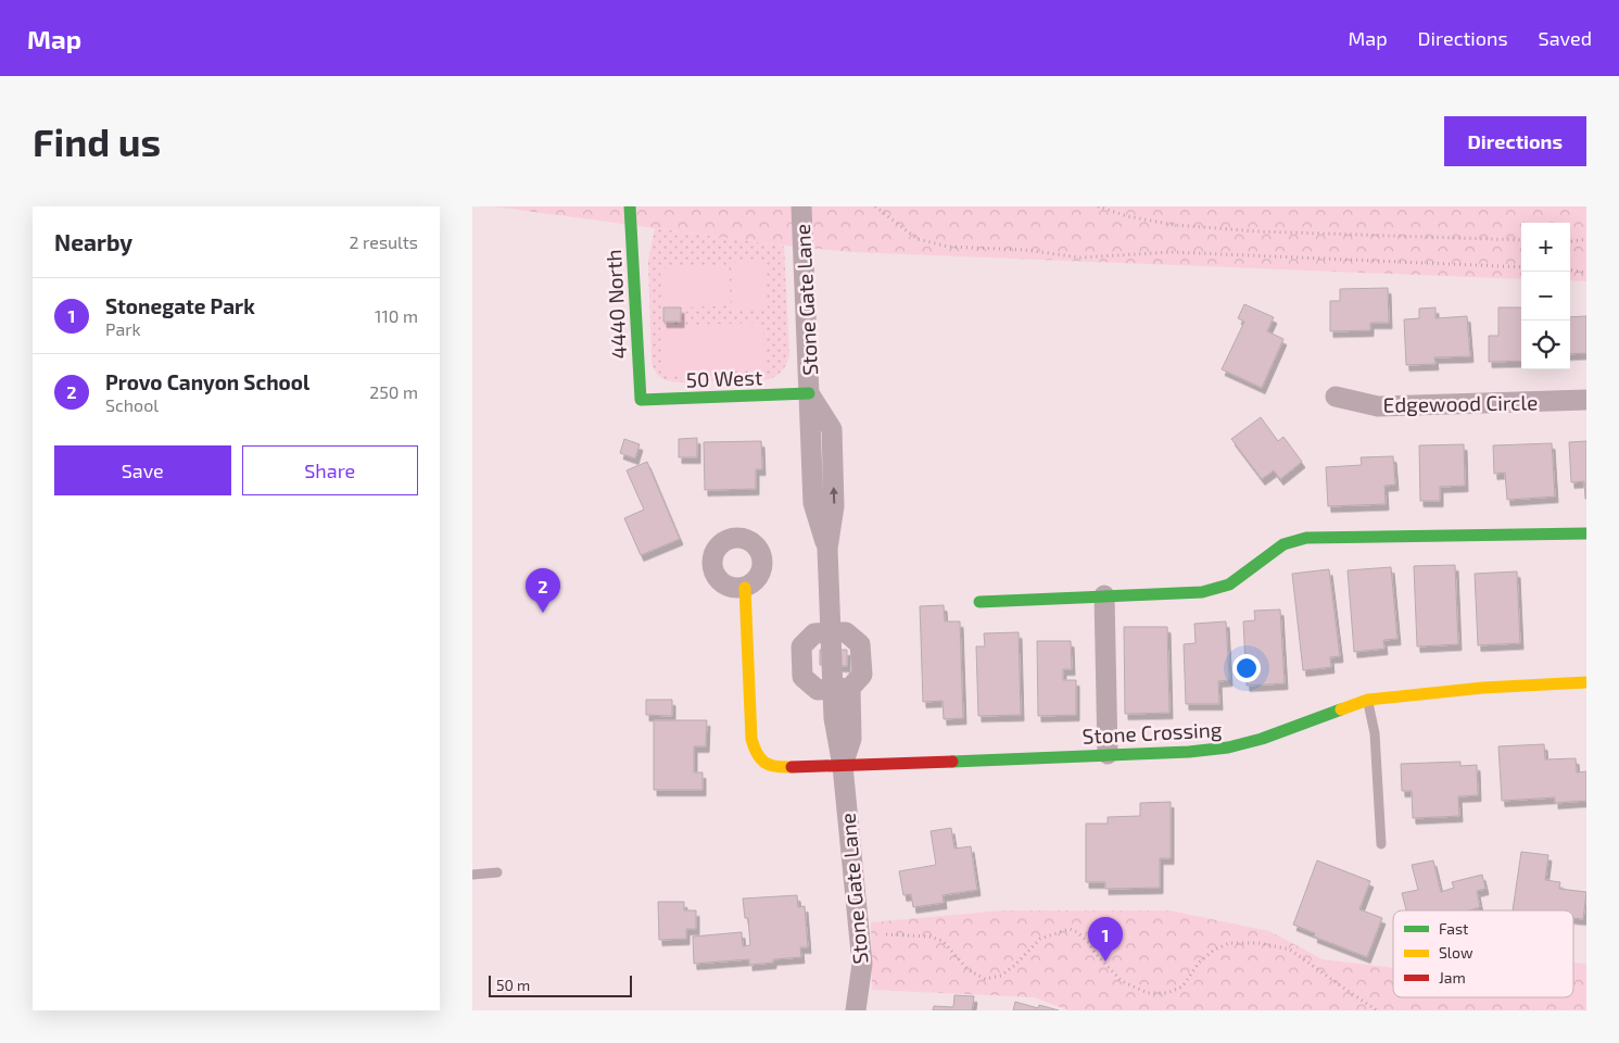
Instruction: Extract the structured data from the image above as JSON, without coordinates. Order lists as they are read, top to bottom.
{
  "streets": {
    "street": [
      "Stone Gate Lane",
      "4440 North",
      "50 West",
      "Edgewood Circle",
      "Stone Crossing"
    ]
  },
  "crossings": [
    ["Stone Gate Lane", "50 West"],
    ["Stone Gate Lane", "Stone Crossing"],
    ["4440 North", "50 West"]
  ],
  "legend": ["Fast", "Slow", "Jam"],
  "scale_bar": "50 m",
  "page": {
    "header": "Map",
    "nav": ["Map", "Directions", "Saved"],
    "buttons": [
      "Directions",
      ["Save", "Share"]
    ],
    "title": "Find us",
    "heading": ["Nearby", "2 results"],
    "map_buttons": ["+", "−"],
    "list": [
      {
        "mark": "1",
        "name": "Stonegate Park",
        "note": "Park",
        "value": "110 m"
      },
      {
        "mark": "2",
        "name": "Provo Canyon School",
        "note": "School",
        "value": "250 m"
      }
    ],
    "pins": ["2", "1"],
    "scale": "50 m"
  }
}
